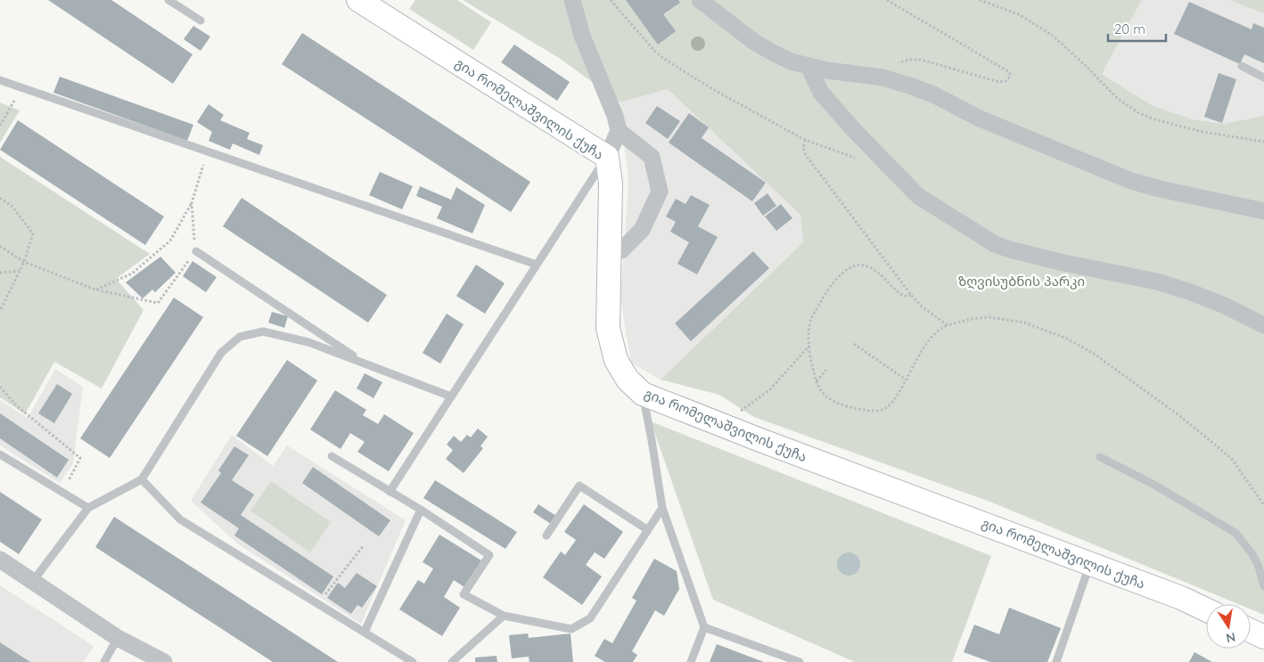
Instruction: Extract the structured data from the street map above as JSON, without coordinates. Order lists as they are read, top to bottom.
{
  "streets": {
    "street": ["გია რომელაშვილის ქუჩა"]
  },
  "parks": ["ზღვისუბნის პარკი"],
  "scale_bar": "20 m",
  "north": "bottom"
}
